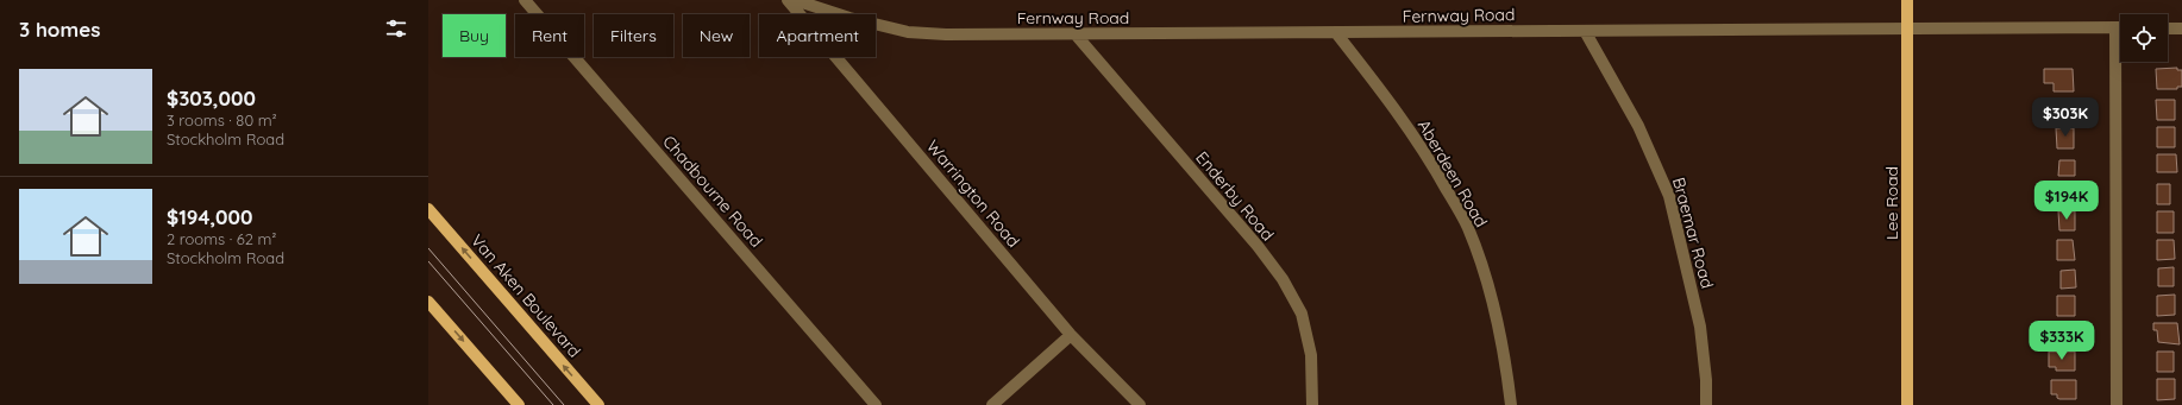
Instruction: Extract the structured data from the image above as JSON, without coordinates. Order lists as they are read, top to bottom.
{
  "streets": {
    "main road": ["Lee Road", "Van Aken Boulevard"],
    "street": [
      "Fernway Road",
      "Aberdeen Road",
      "Chadbourne Road",
      "Warrington Road",
      "Enderby Road",
      "Braemar Road"
    ]
  },
  "crossings": [
    ["Fernway Road", "Aberdeen Road"],
    ["Fernway Road", "Enderby Road"],
    ["Fernway Road", "Lee Road"],
    ["Fernway Road", "Braemar Road"]
  ],
  "page": {
    "heading": "3 homes",
    "chip": [
      "Buy",
      "Rent",
      "Filters",
      "New",
      "Apartment"
    ],
    "list": [
      {
        "name": "$303,000",
        "note": "3 rooms · 80 m² · Stockholm Road"
      },
      {
        "name": "$194,000",
        "note": "2 rooms · 62 m² · Stockholm Road"
      }
    ],
    "price": ["$303K", "$194K", "$333K"]
  }
}
